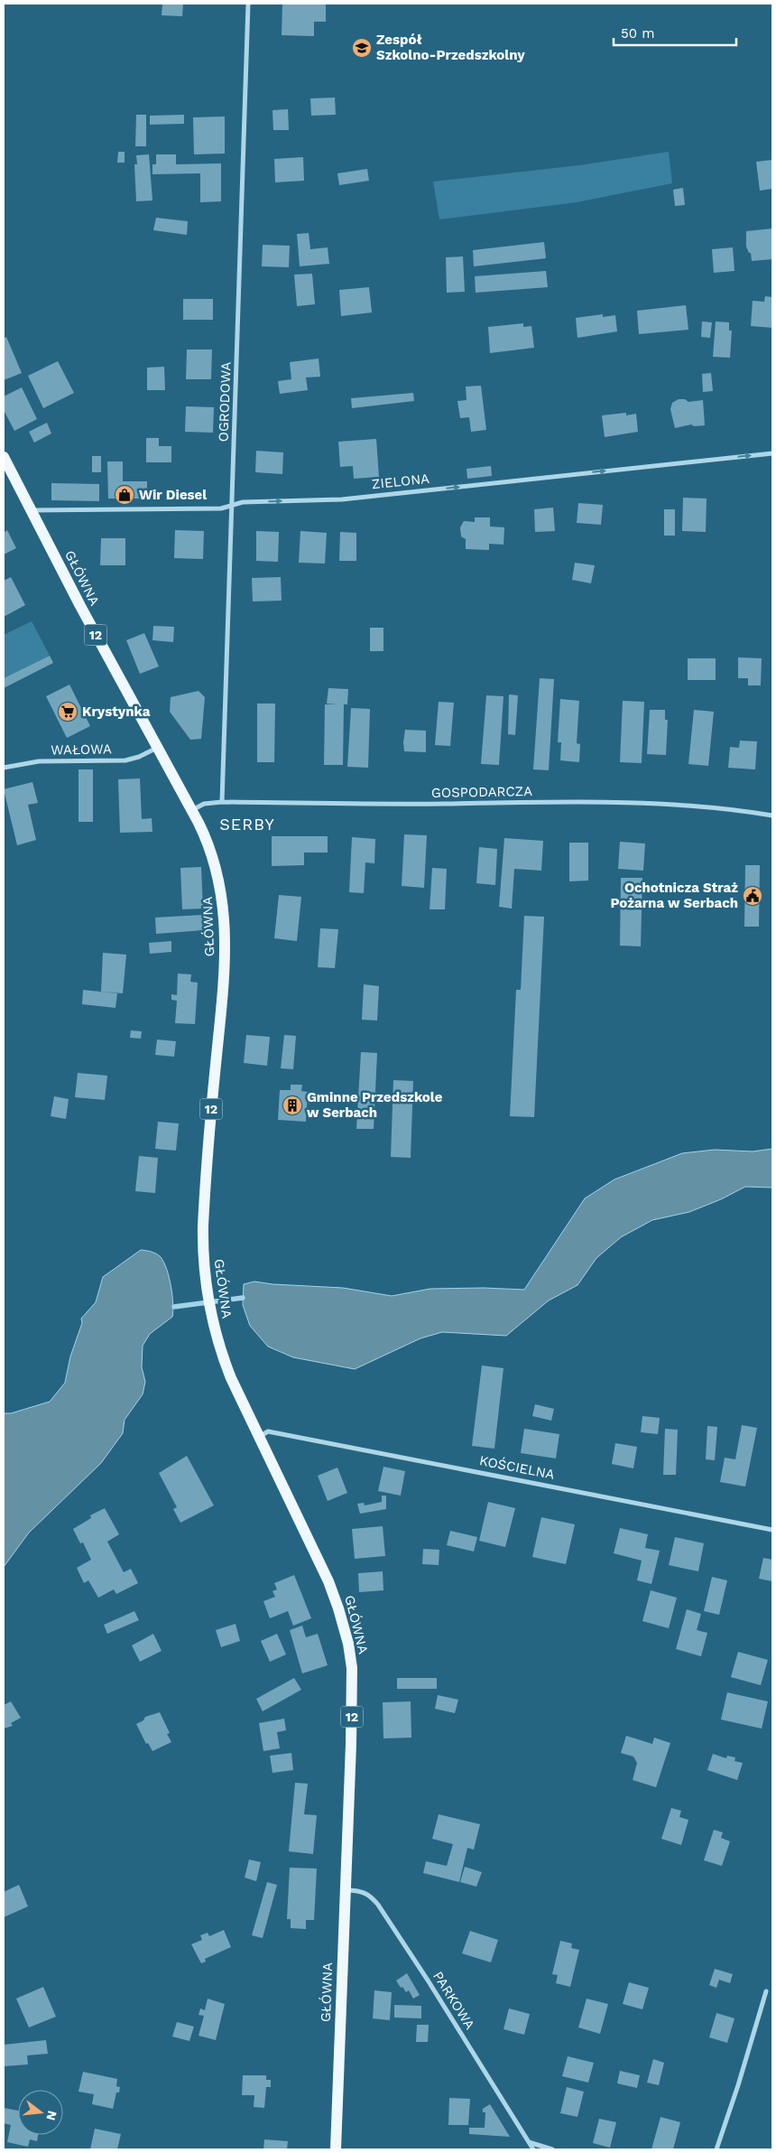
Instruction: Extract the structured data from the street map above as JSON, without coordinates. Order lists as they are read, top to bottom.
{
  "streets": {
    "main road": ["GŁÓWNA", "12"],
    "street": [
      "OGRODOWA",
      "ZIELONA",
      "WAŁOWA",
      "GOSPODARCZA",
      "KOŚCIELNA",
      "PARKOWA"
    ]
  },
  "crossings": [
    ["OGRODOWA", "ZIELONA"],
    ["OGRODOWA", "GOSPODARCZA"],
    ["ZIELONA", "GŁÓWNA"],
    ["GŁÓWNA", "WAŁOWA"],
    ["GŁÓWNA", "GOSPODARCZA"],
    ["GŁÓWNA", "KOŚCIELNA"],
    ["GŁÓWNA", "PARKOWA"]
  ],
  "one_way": ["ZIELONA"],
  "districts": ["SERBY"],
  "places": {
    "school or university": ["Zespół Szkolno-Przedszkolny"],
    "shop": ["Wir Diesel"],
    "supermarket": ["Krystynka"],
    "public building": ["Ochotnicza Straż Pożarna w Serbach"],
    "building": ["Gminne Przedszkole w Serbach"]
  },
  "scale_bar": "50 m",
  "north": "right"
}
